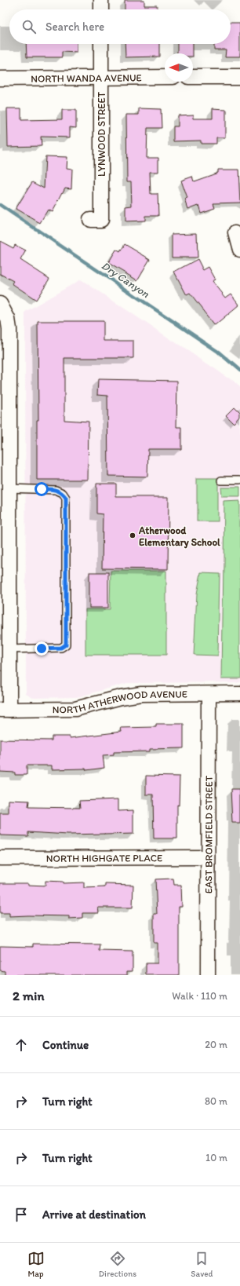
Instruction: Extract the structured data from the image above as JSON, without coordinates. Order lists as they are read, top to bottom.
{
  "streets": {
    "street": [
      "NORTH WANDA AVENUE",
      "LYNWOOD STREET",
      "NORTH ATHERWOOD AVENUE",
      "EAST BROMFIELD STREET",
      "NORTH HIGHGATE PLACE"
    ]
  },
  "crossings": [
    ["NORTH WANDA AVENUE", "LYNWOOD STREET"],
    ["NORTH ATHERWOOD AVENUE", "EAST BROMFIELD STREET"],
    ["EAST BROMFIELD STREET", "NORTH HIGHGATE PLACE"]
  ],
  "water": ["Dry Canyon"],
  "places": ["Atherwood Elementary School"],
  "north": "left",
  "page": {
    "search": "Search here",
    "heading": ["2 min", "Walk · 110 m"],
    "list": [
      ["Continue", "20 m"],
      ["Turn right", "80 m"],
      ["Turn right", "10 m"],
      "Arrive at destination"
    ],
    "nav": ["Map", "Directions", "Saved"]
  }
}
